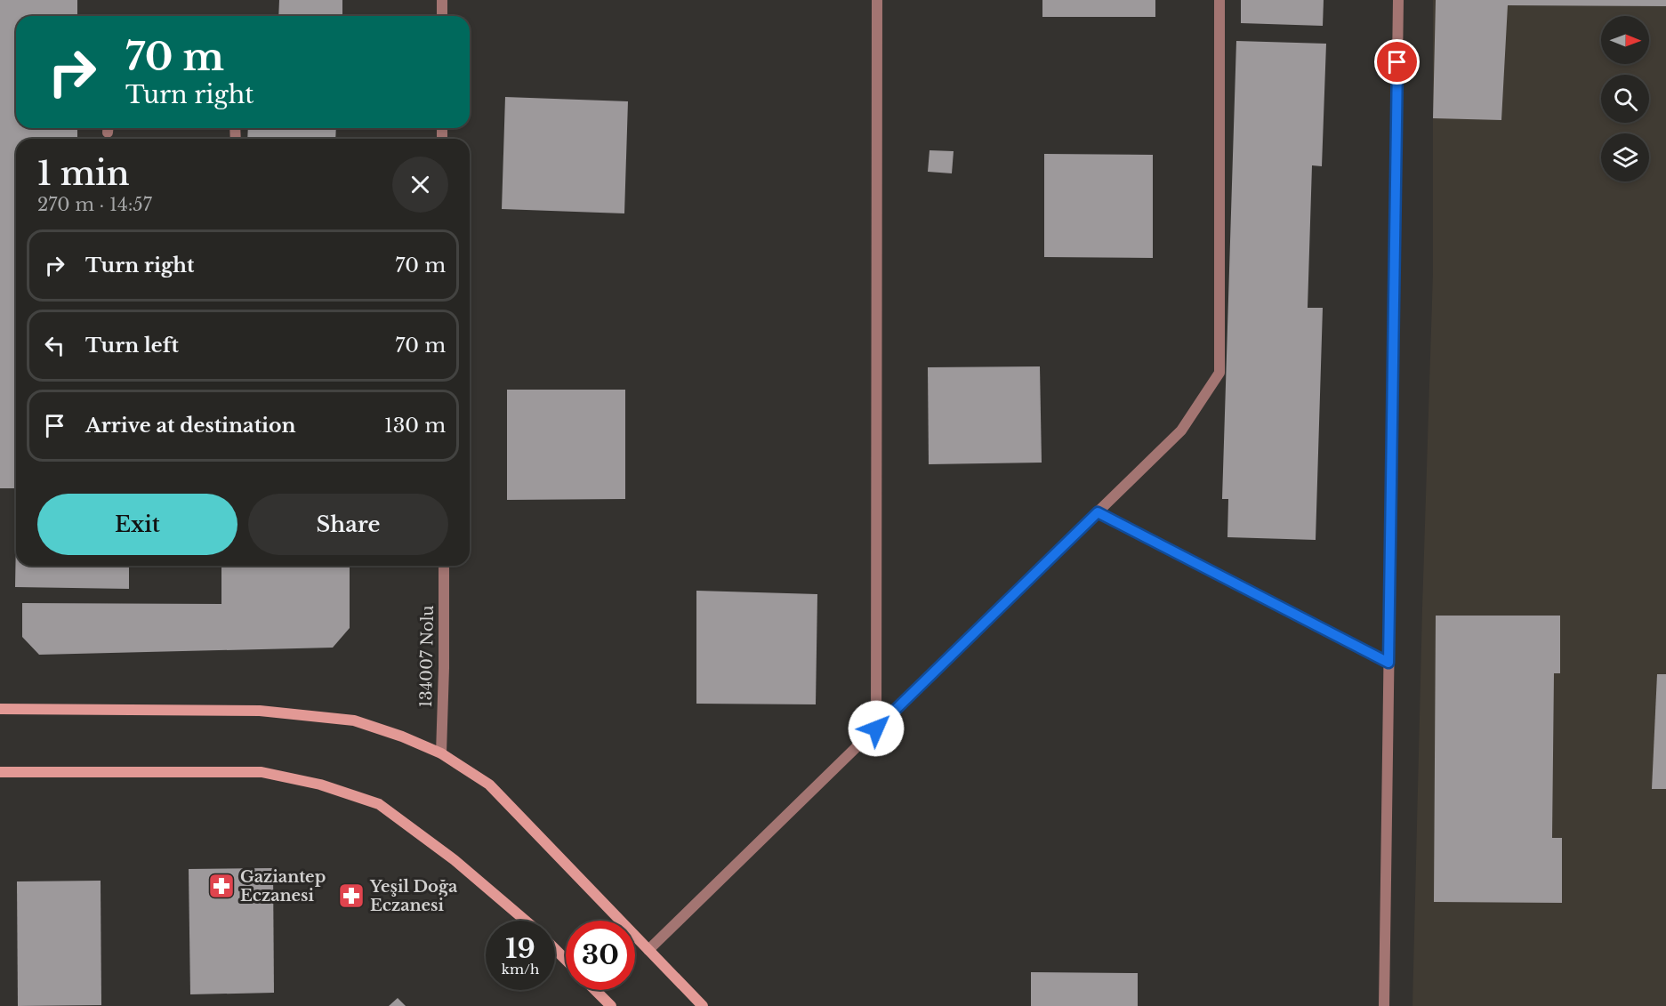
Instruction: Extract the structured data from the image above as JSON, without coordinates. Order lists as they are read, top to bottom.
{
  "streets": {
    "street": ["134007 Nolu"]
  },
  "places": {
    "pharmacy": ["Gaziantep Eczanesi", "Yeşil Doğa Eczanesi"]
  },
  "north": "right",
  "page": {
    "turn": ["70 m", "Turn right"],
    "heading": ["1 min", "270 m · 14:57"],
    "list": [
      {
        "name": "Turn right",
        "value": "70 m"
      },
      {
        "name": "Turn left",
        "value": "70 m"
      },
      {
        "name": "Arrive at destination",
        "value": "130 m"
      }
    ],
    "buttons": ["Exit", "Share"],
    "speed": "19 km/h",
    "limit": "30"
  }
}
